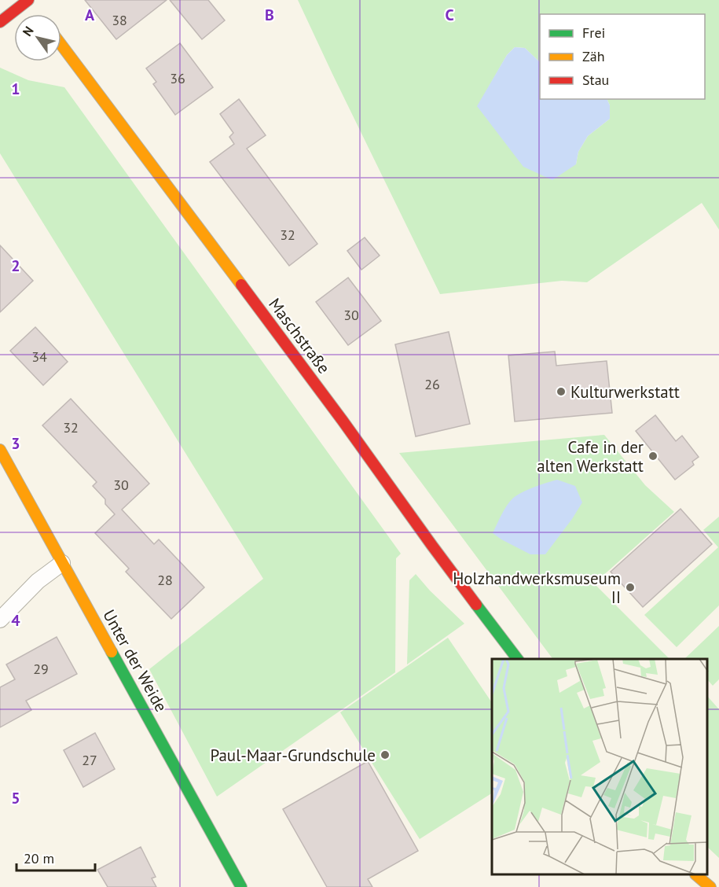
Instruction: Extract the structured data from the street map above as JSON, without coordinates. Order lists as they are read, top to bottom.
{
  "streets": {
    "street": ["Maschstraße", "Unter der Weide"]
  },
  "places": [
    "Kulturwerkstatt",
    "Cafe in der alten Werkstatt",
    "Holzhandwerksmuseum II",
    "Paul-Maar-Grundschule"
  ],
  "house_numbers": [
    "38",
    "36",
    "32",
    "30",
    "34",
    "26",
    "32",
    "30",
    "28",
    "29",
    "27"
  ],
  "legend": ["Frei", "Zäh", "Stau"],
  "scale_bar": "20 m",
  "north": "top left",
  "grid": {
    "columns": ["A", "B", "C"],
    "rows": [
      "1",
      "2",
      "3",
      "4",
      "5"
    ]
  }
}
